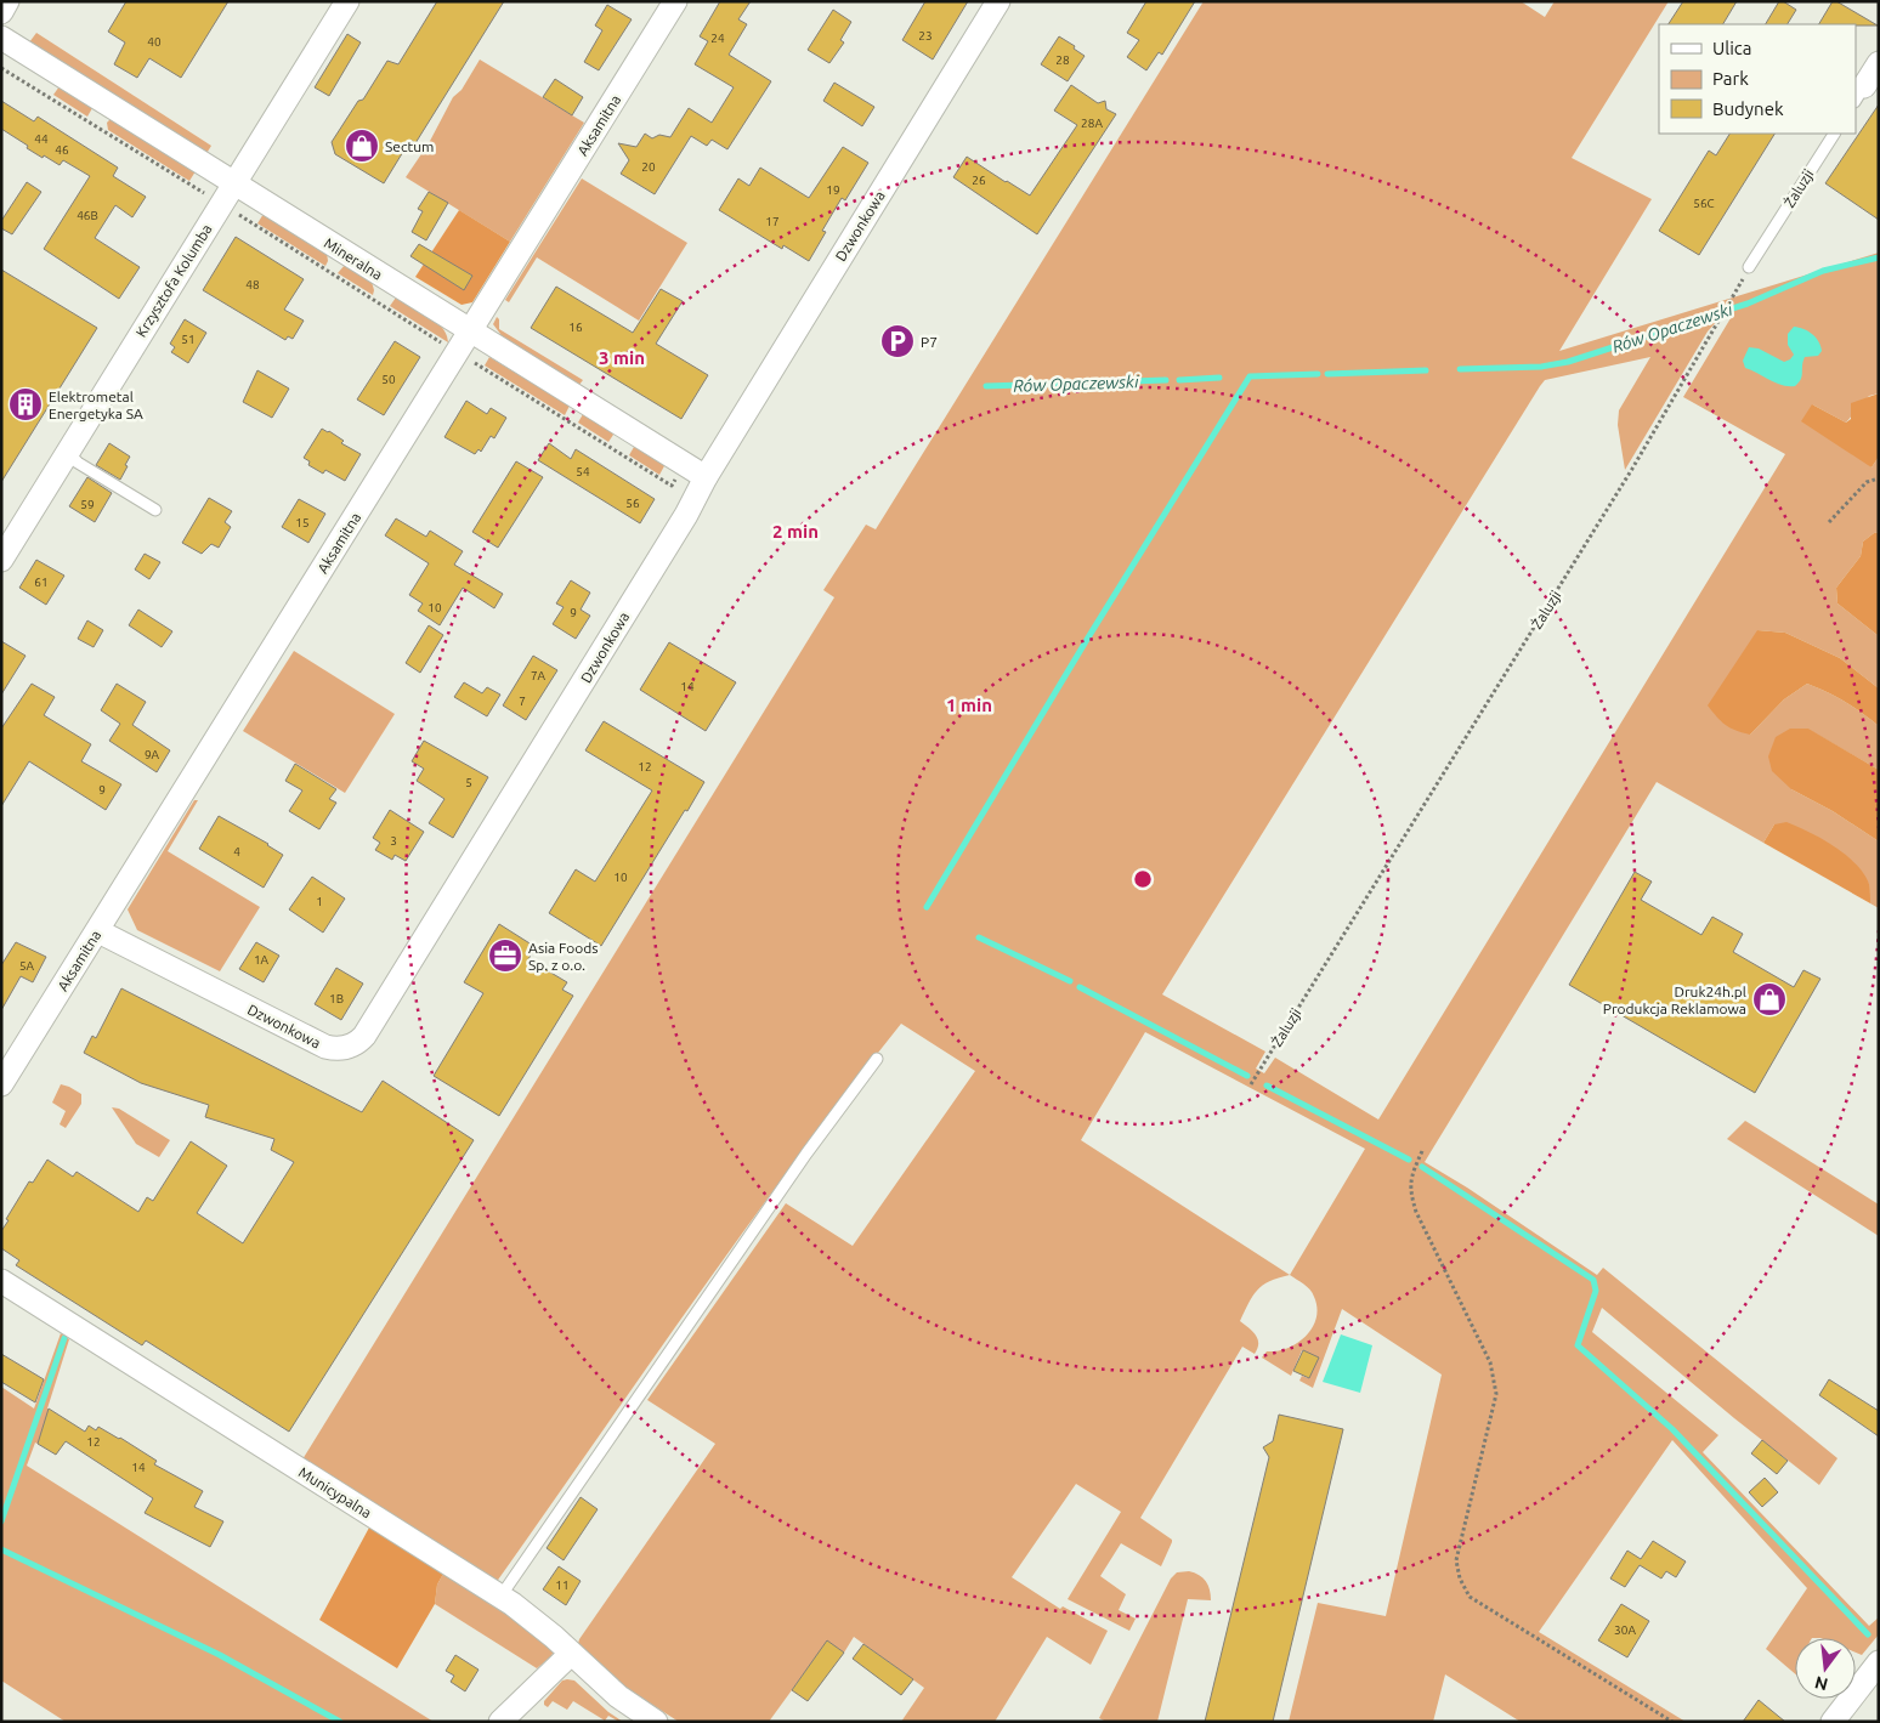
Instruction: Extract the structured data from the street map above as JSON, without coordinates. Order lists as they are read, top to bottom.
{
  "streets": {
    "street": [
      "Aksamitna",
      "Dzwonkowa",
      "Mineralna",
      "Krzysztofa Kolumba",
      "Municypalna"
    ],
    "lane": ["Żaluzji"]
  },
  "crossings": [
    ["Aksamitna", "Dzwonkowa"],
    ["Aksamitna", "Mineralna"],
    ["Dzwonkowa", "Mineralna"],
    ["Mineralna", "Krzysztofa Kolumba"]
  ],
  "water": ["Rów Opaczewski"],
  "places": {
    "shop": ["Sectum", "Druk24h.pl Produkcja Reklamowa"],
    "parking": ["P7"],
    "building": ["Elektrometal Energetyka SA"],
    "office": ["Asia Foods Sp. z o.o."]
  },
  "house_numbers": [
    "23",
    "24",
    "40",
    "28",
    "28A",
    "44",
    "46",
    "20",
    "26",
    "19",
    "56C",
    "46B",
    "17",
    "48",
    "16",
    "51",
    "50",
    "54",
    "56",
    "59",
    "15",
    "61",
    "10",
    "9",
    "7A",
    "14",
    "7",
    "9A",
    "12",
    "5",
    "9",
    "3",
    "4",
    "10",
    "1",
    "1A",
    "5A",
    "1B",
    "12",
    "14",
    "11",
    "30A"
  ],
  "legend": ["Ulica", "Park", "Budynek"],
  "north": "bottom",
  "rings": ["3 min", "2 min", "1 min"]
}
